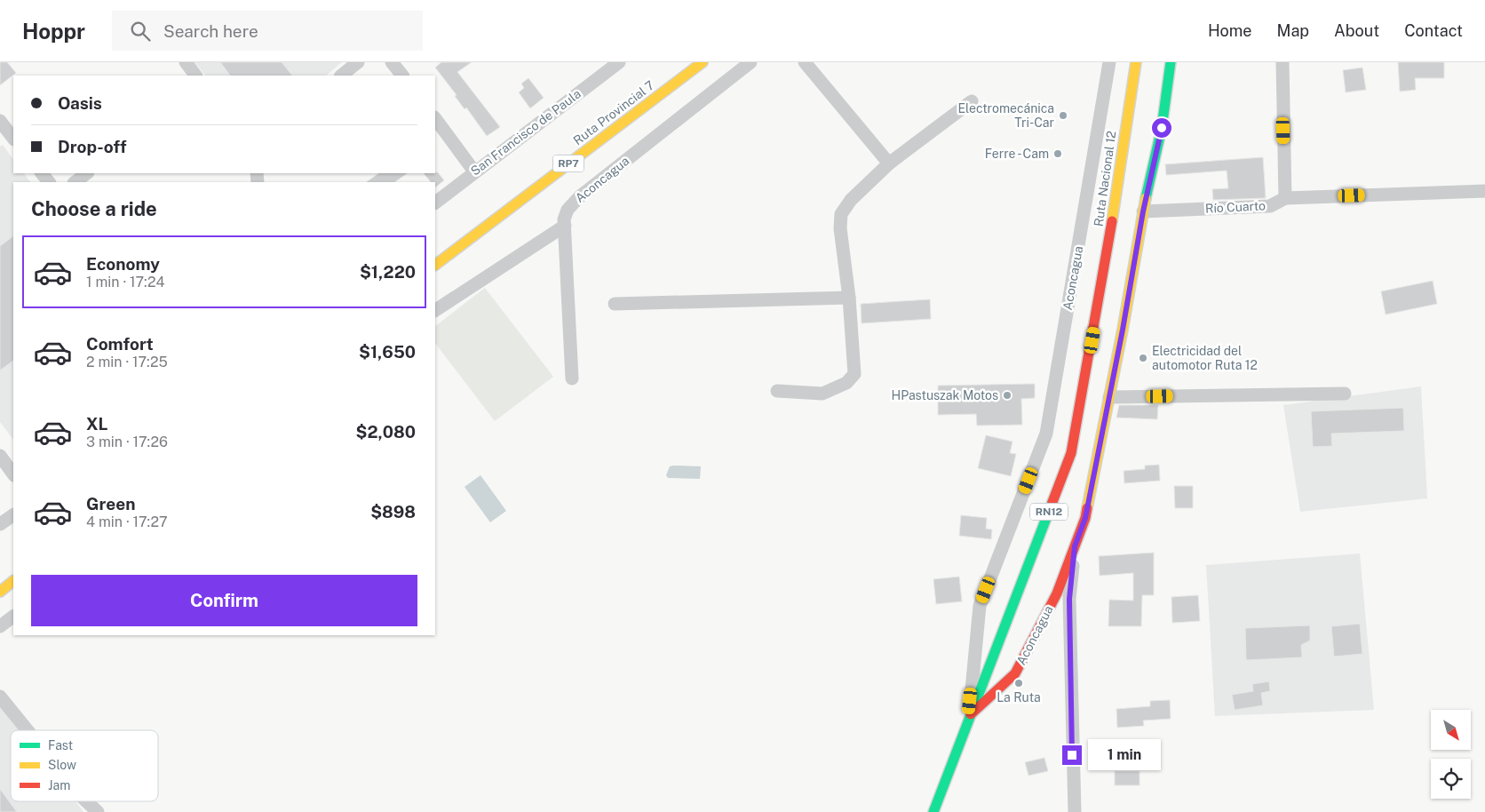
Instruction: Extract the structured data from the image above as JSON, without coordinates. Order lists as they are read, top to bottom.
{
  "streets": {
    "main road": [
      "Ruta Provincial 7",
      "RP7",
      "Ruta Nacional 12",
      "Aconcagua",
      "RN12"
    ],
    "street": ["San Francisco de Paula", "Río Cuarto"]
  },
  "crossings": [
    ["Ruta Nacional 12", "Aconcagua"],
    ["Aconcagua", "Río Cuarto"]
  ],
  "places": [
    "Electromecánica Tri-Car",
    "Ferre - Cam",
    "Electricidad del automotor Ruta 12",
    "HPastuszak Motos",
    "La Ruta"
  ],
  "legend": ["Fast", "Slow", "Jam"],
  "north": "bottom right",
  "page": {
    "header": "Hoppr",
    "search": "Search here",
    "nav": [
      "Home",
      "Map",
      "About",
      "Contact"
    ],
    "banner": ["Oasis", "Drop-off"],
    "heading": "Choose a ride",
    "list": [
      {
        "name": "Economy",
        "note": "1 min · 17:24",
        "value": "$1,220"
      },
      {
        "name": "Comfort",
        "note": "2 min · 17:25",
        "value": "$1,650"
      },
      {
        "name": "XL",
        "note": "3 min · 17:26",
        "value": "$2,080"
      },
      {
        "name": "Green",
        "note": "4 min · 17:27",
        "value": "$898"
      }
    ],
    "buttons": "Confirm",
    "bubble": "1 min"
  }
}
